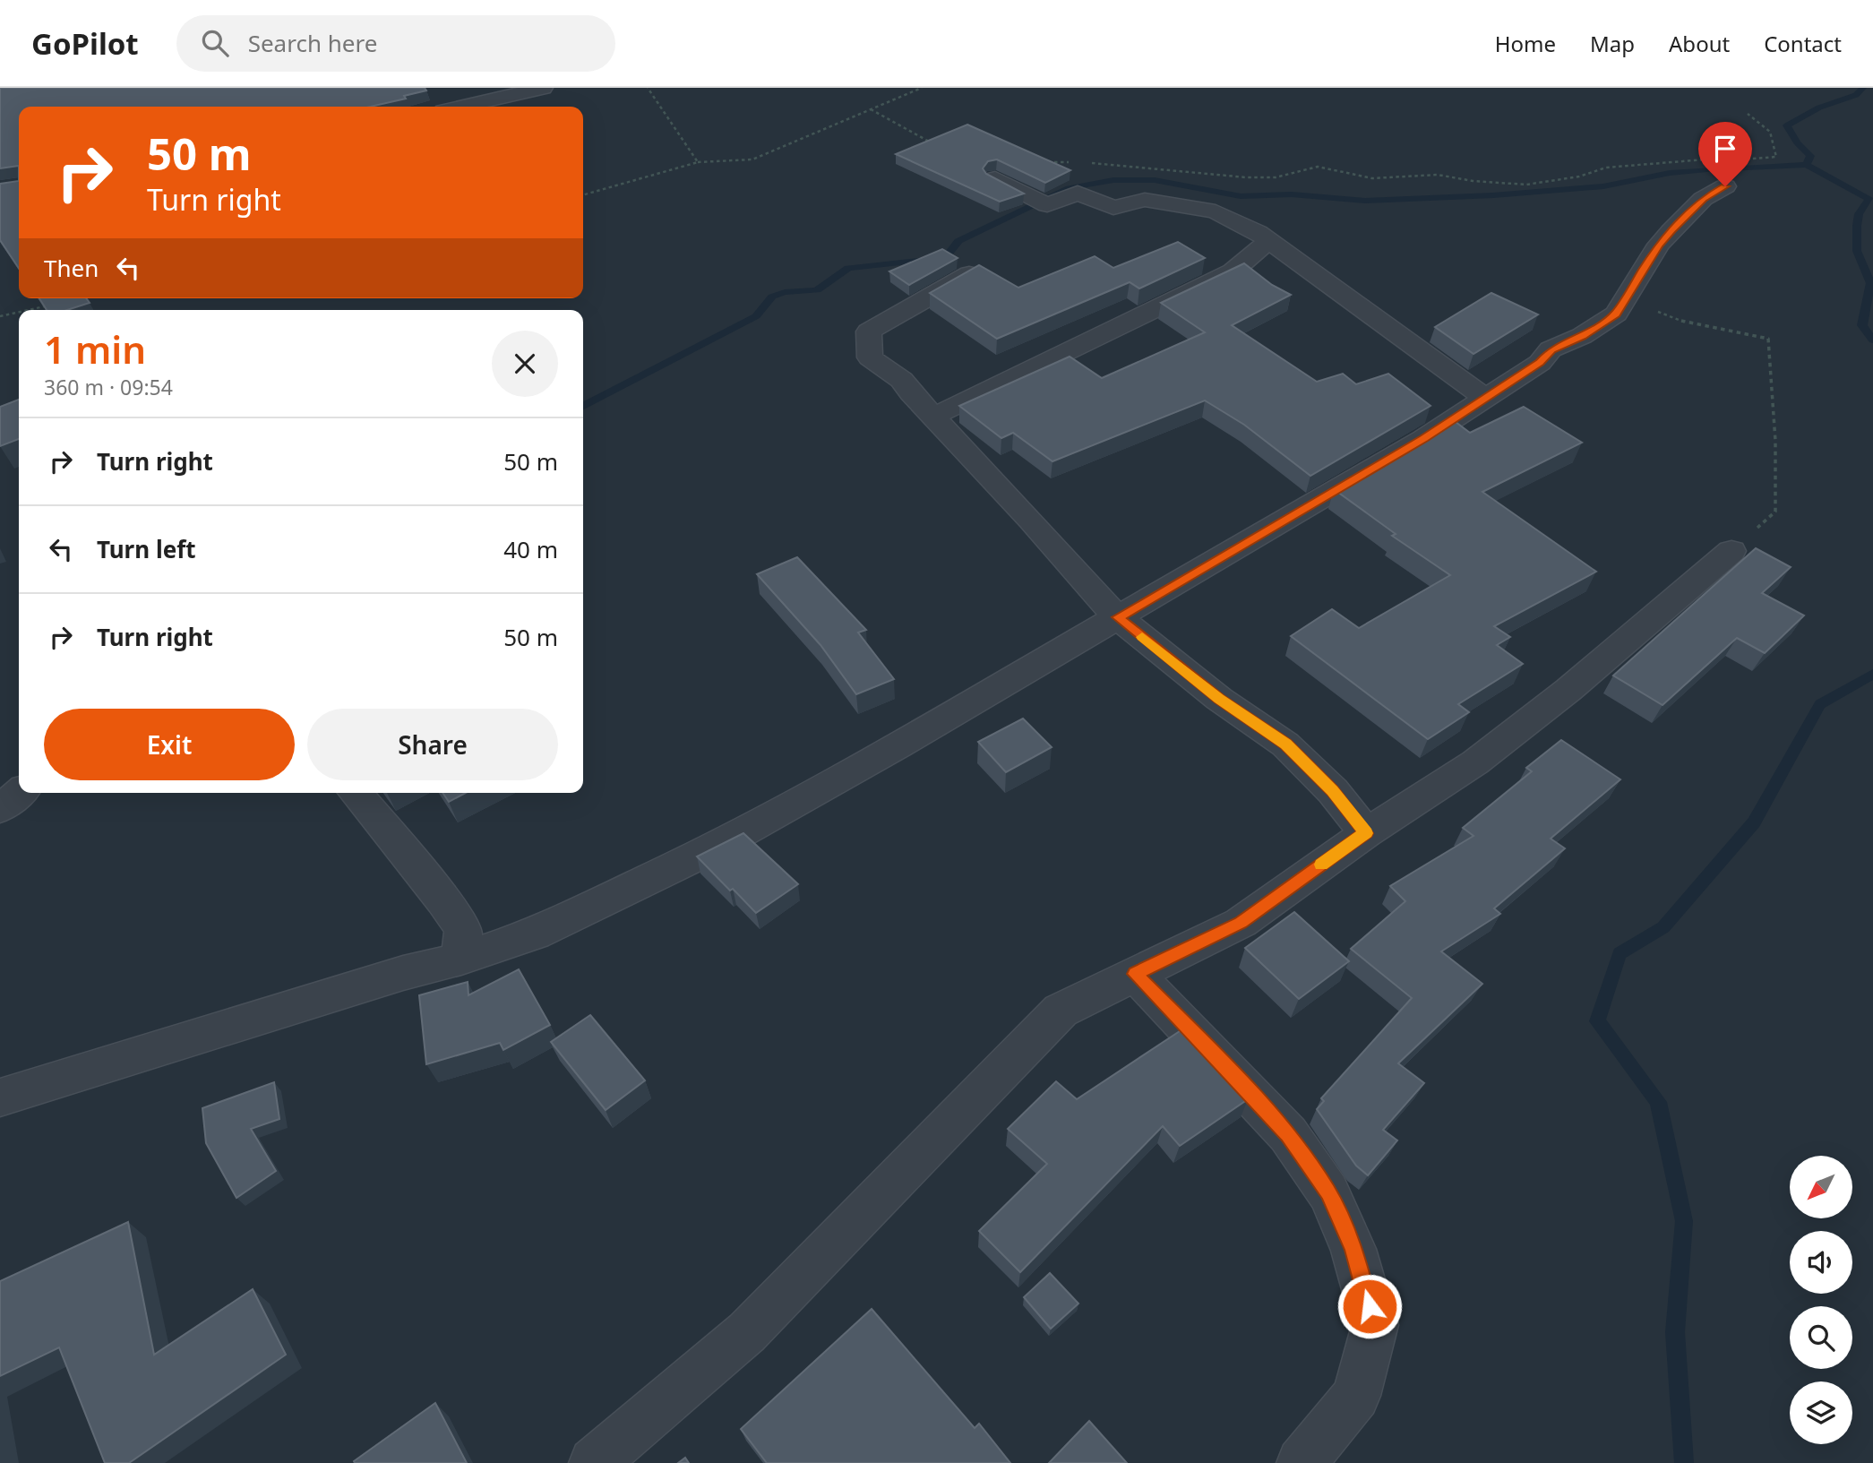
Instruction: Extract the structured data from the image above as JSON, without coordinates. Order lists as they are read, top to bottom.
{
  "north": "bottom left",
  "page": {
    "header": "GoPilot",
    "search": "Search here",
    "nav": [
      "Home",
      "Map",
      "About",
      "Contact"
    ],
    "turn": ["50 m", "Turn right"],
    "then": "Then",
    "heading": ["1 min", "360 m · 09:54"],
    "list": [
      {
        "name": "Turn right",
        "value": "50 m"
      },
      {
        "name": "Turn left",
        "value": "40 m"
      },
      {
        "name": "Turn right",
        "value": "50 m"
      }
    ],
    "buttons": ["Exit", "Share"]
  }
}
